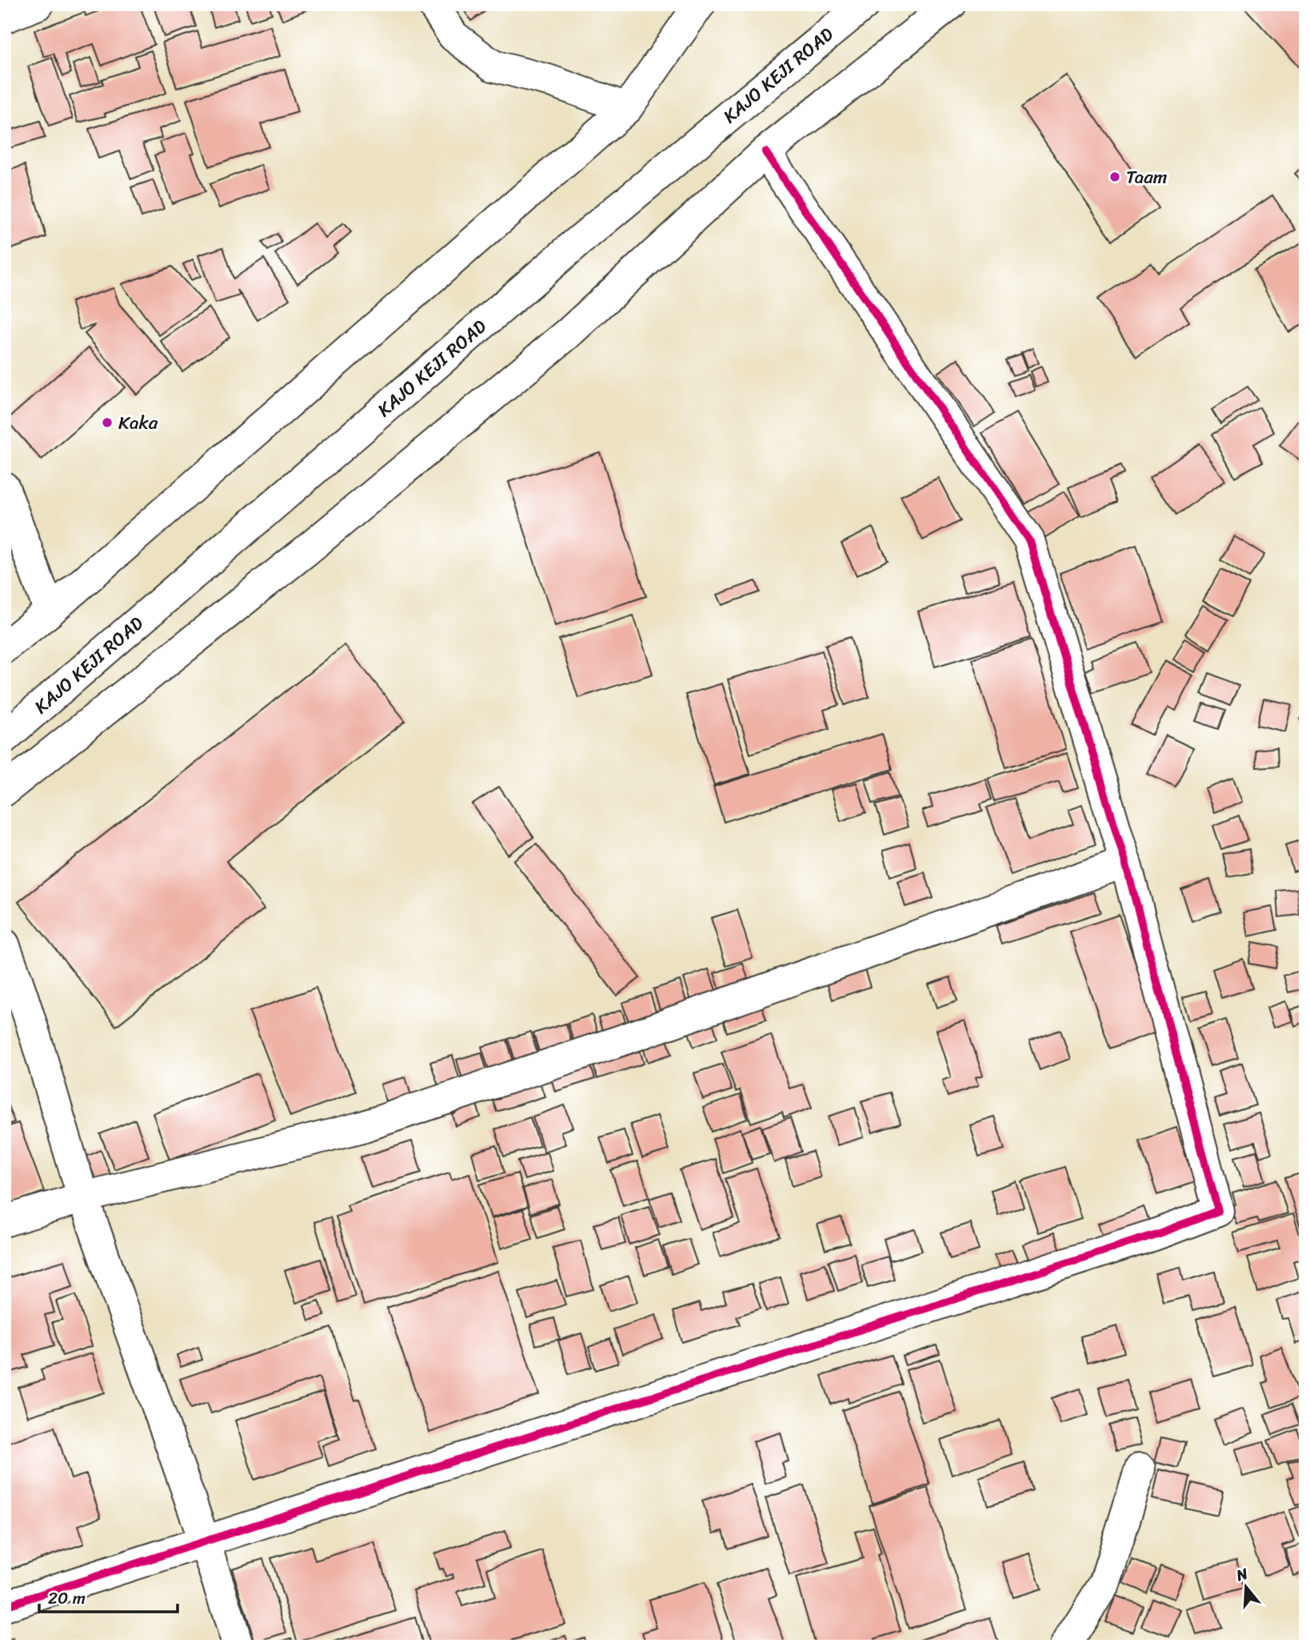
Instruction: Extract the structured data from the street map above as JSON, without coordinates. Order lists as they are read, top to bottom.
{
  "streets": {
    "street": ["KAJO KEJI ROAD"]
  },
  "places": ["Taam", "Kaka"],
  "scale_bar": "20 m",
  "north": "top"
}
